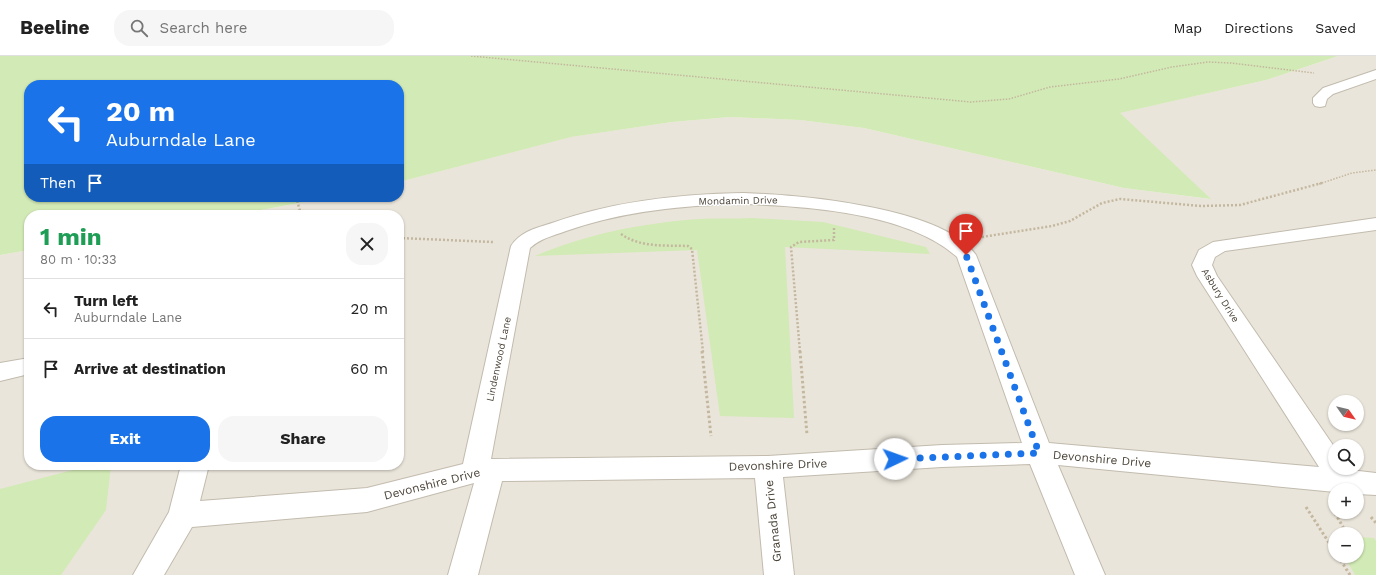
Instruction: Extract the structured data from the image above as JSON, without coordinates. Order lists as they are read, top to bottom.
{
  "streets": {
    "street": [
      "Mondamin Drive",
      "Asbury Drive",
      "Lindenwood Lane",
      "Devonshire Drive",
      "Granada Drive"
    ]
  },
  "crossings": [
    ["Mondamin Drive", "Lindenwood Lane"],
    ["Mondamin Drive", "Devonshire Drive"],
    ["Asbury Drive", "Devonshire Drive"],
    ["Lindenwood Lane", "Devonshire Drive"],
    ["Devonshire Drive", "Granada Drive"]
  ],
  "north": "bottom right",
  "page": {
    "header": "Beeline",
    "search": "Search here",
    "nav": ["Map", "Directions", "Saved"],
    "turn": ["20 m", "Auburndale Lane"],
    "then": "Then",
    "heading": ["1 min", "80 m · 10:33"],
    "list": [
      {
        "name": "Turn left",
        "note": "Auburndale Lane",
        "value": "20 m"
      },
      {
        "name": "Arrive at destination",
        "value": "60 m"
      }
    ],
    "map_buttons": ["+", "−"],
    "buttons": ["Exit", "Share"]
  }
}
